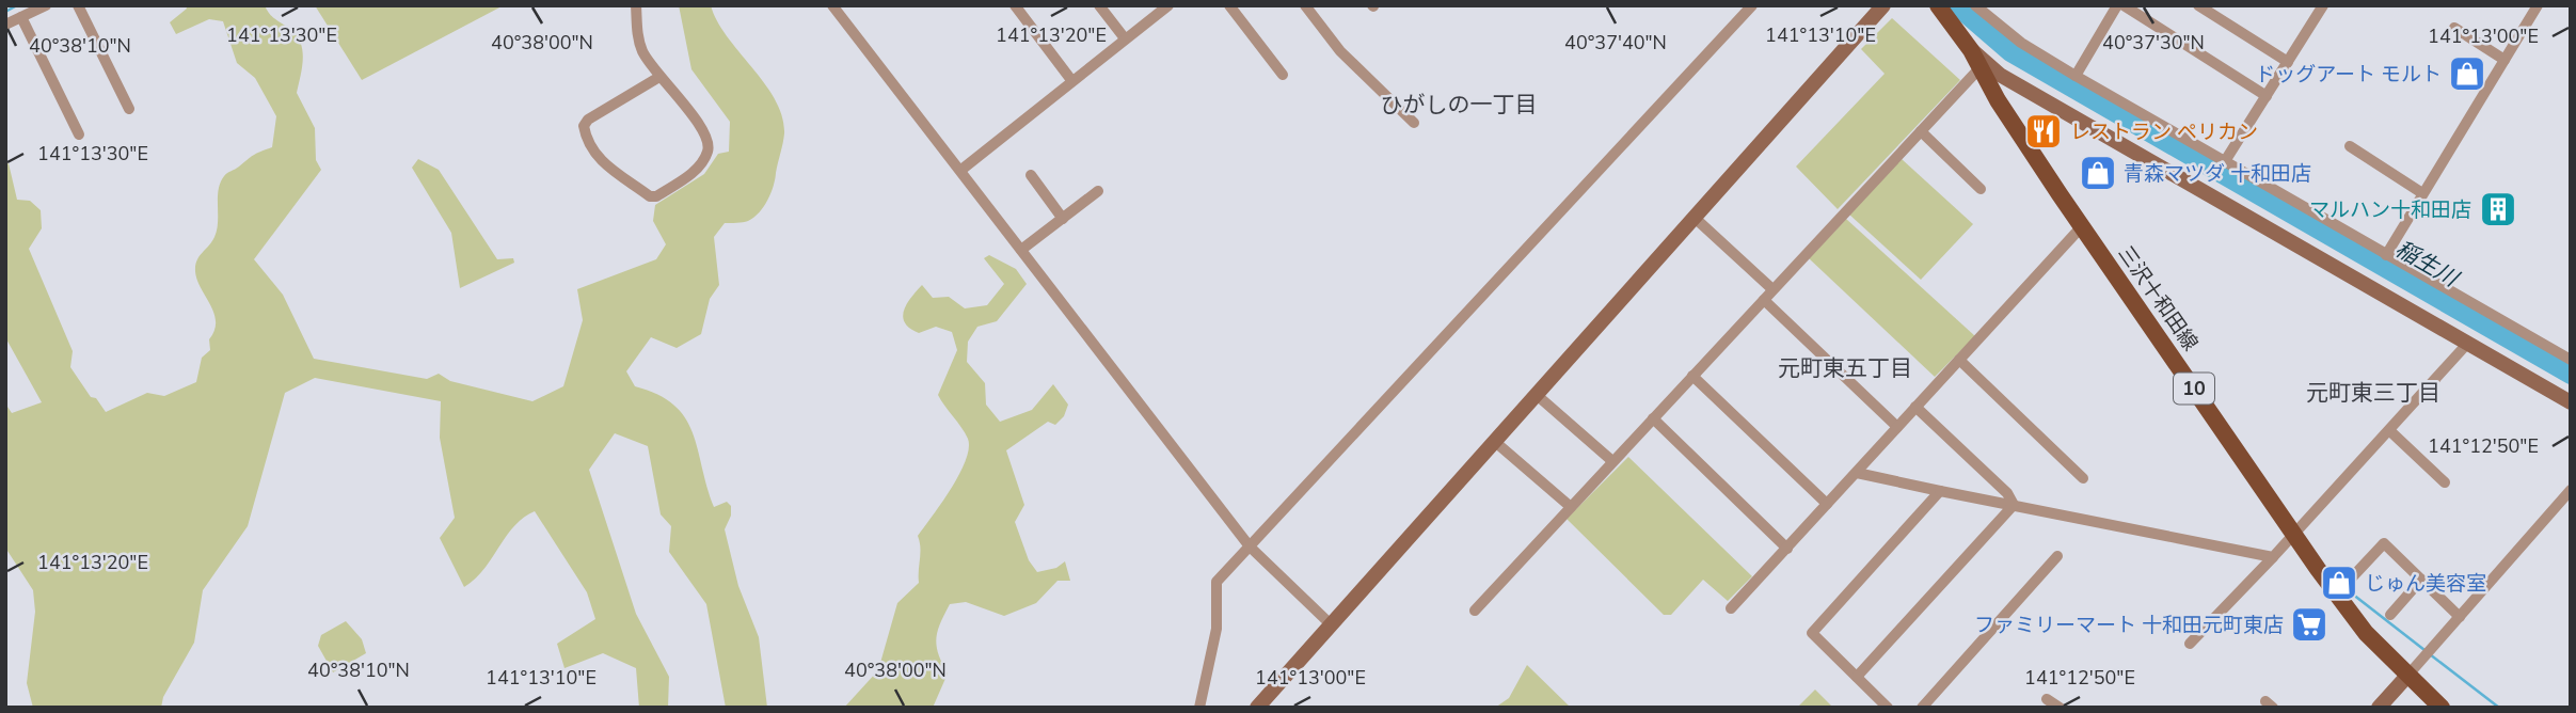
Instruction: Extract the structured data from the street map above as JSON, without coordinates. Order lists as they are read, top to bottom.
{
  "streets": {
    "main road": ["三沢十和田線", "10"]
  },
  "crossings": [
    ["三沢十和田線", "10"]
  ],
  "districts": ["ひがしの一丁目", "元町東五丁目", "元町東三丁目"],
  "water": ["稲生川"],
  "places": {
    "shop": ["ドッグアート モルト", "青森マツダ 十和田店", "じゅん美容室"],
    "restaurant": ["レストラン ペリカン"],
    "building": ["マルハン十和田店"],
    "supermarket": ["ファミリーマート 十和田元町東店"]
  },
  "coordinates": [
    "141°13'20\"E",
    "141°13'30\"E",
    "141°13'10\"E",
    "141°13'00\"E",
    "40°38'00\"N",
    "40°37'40\"N",
    "40°37'30\"N",
    "40°38'10\"N",
    "141°12'50\"E"
  ]
}
